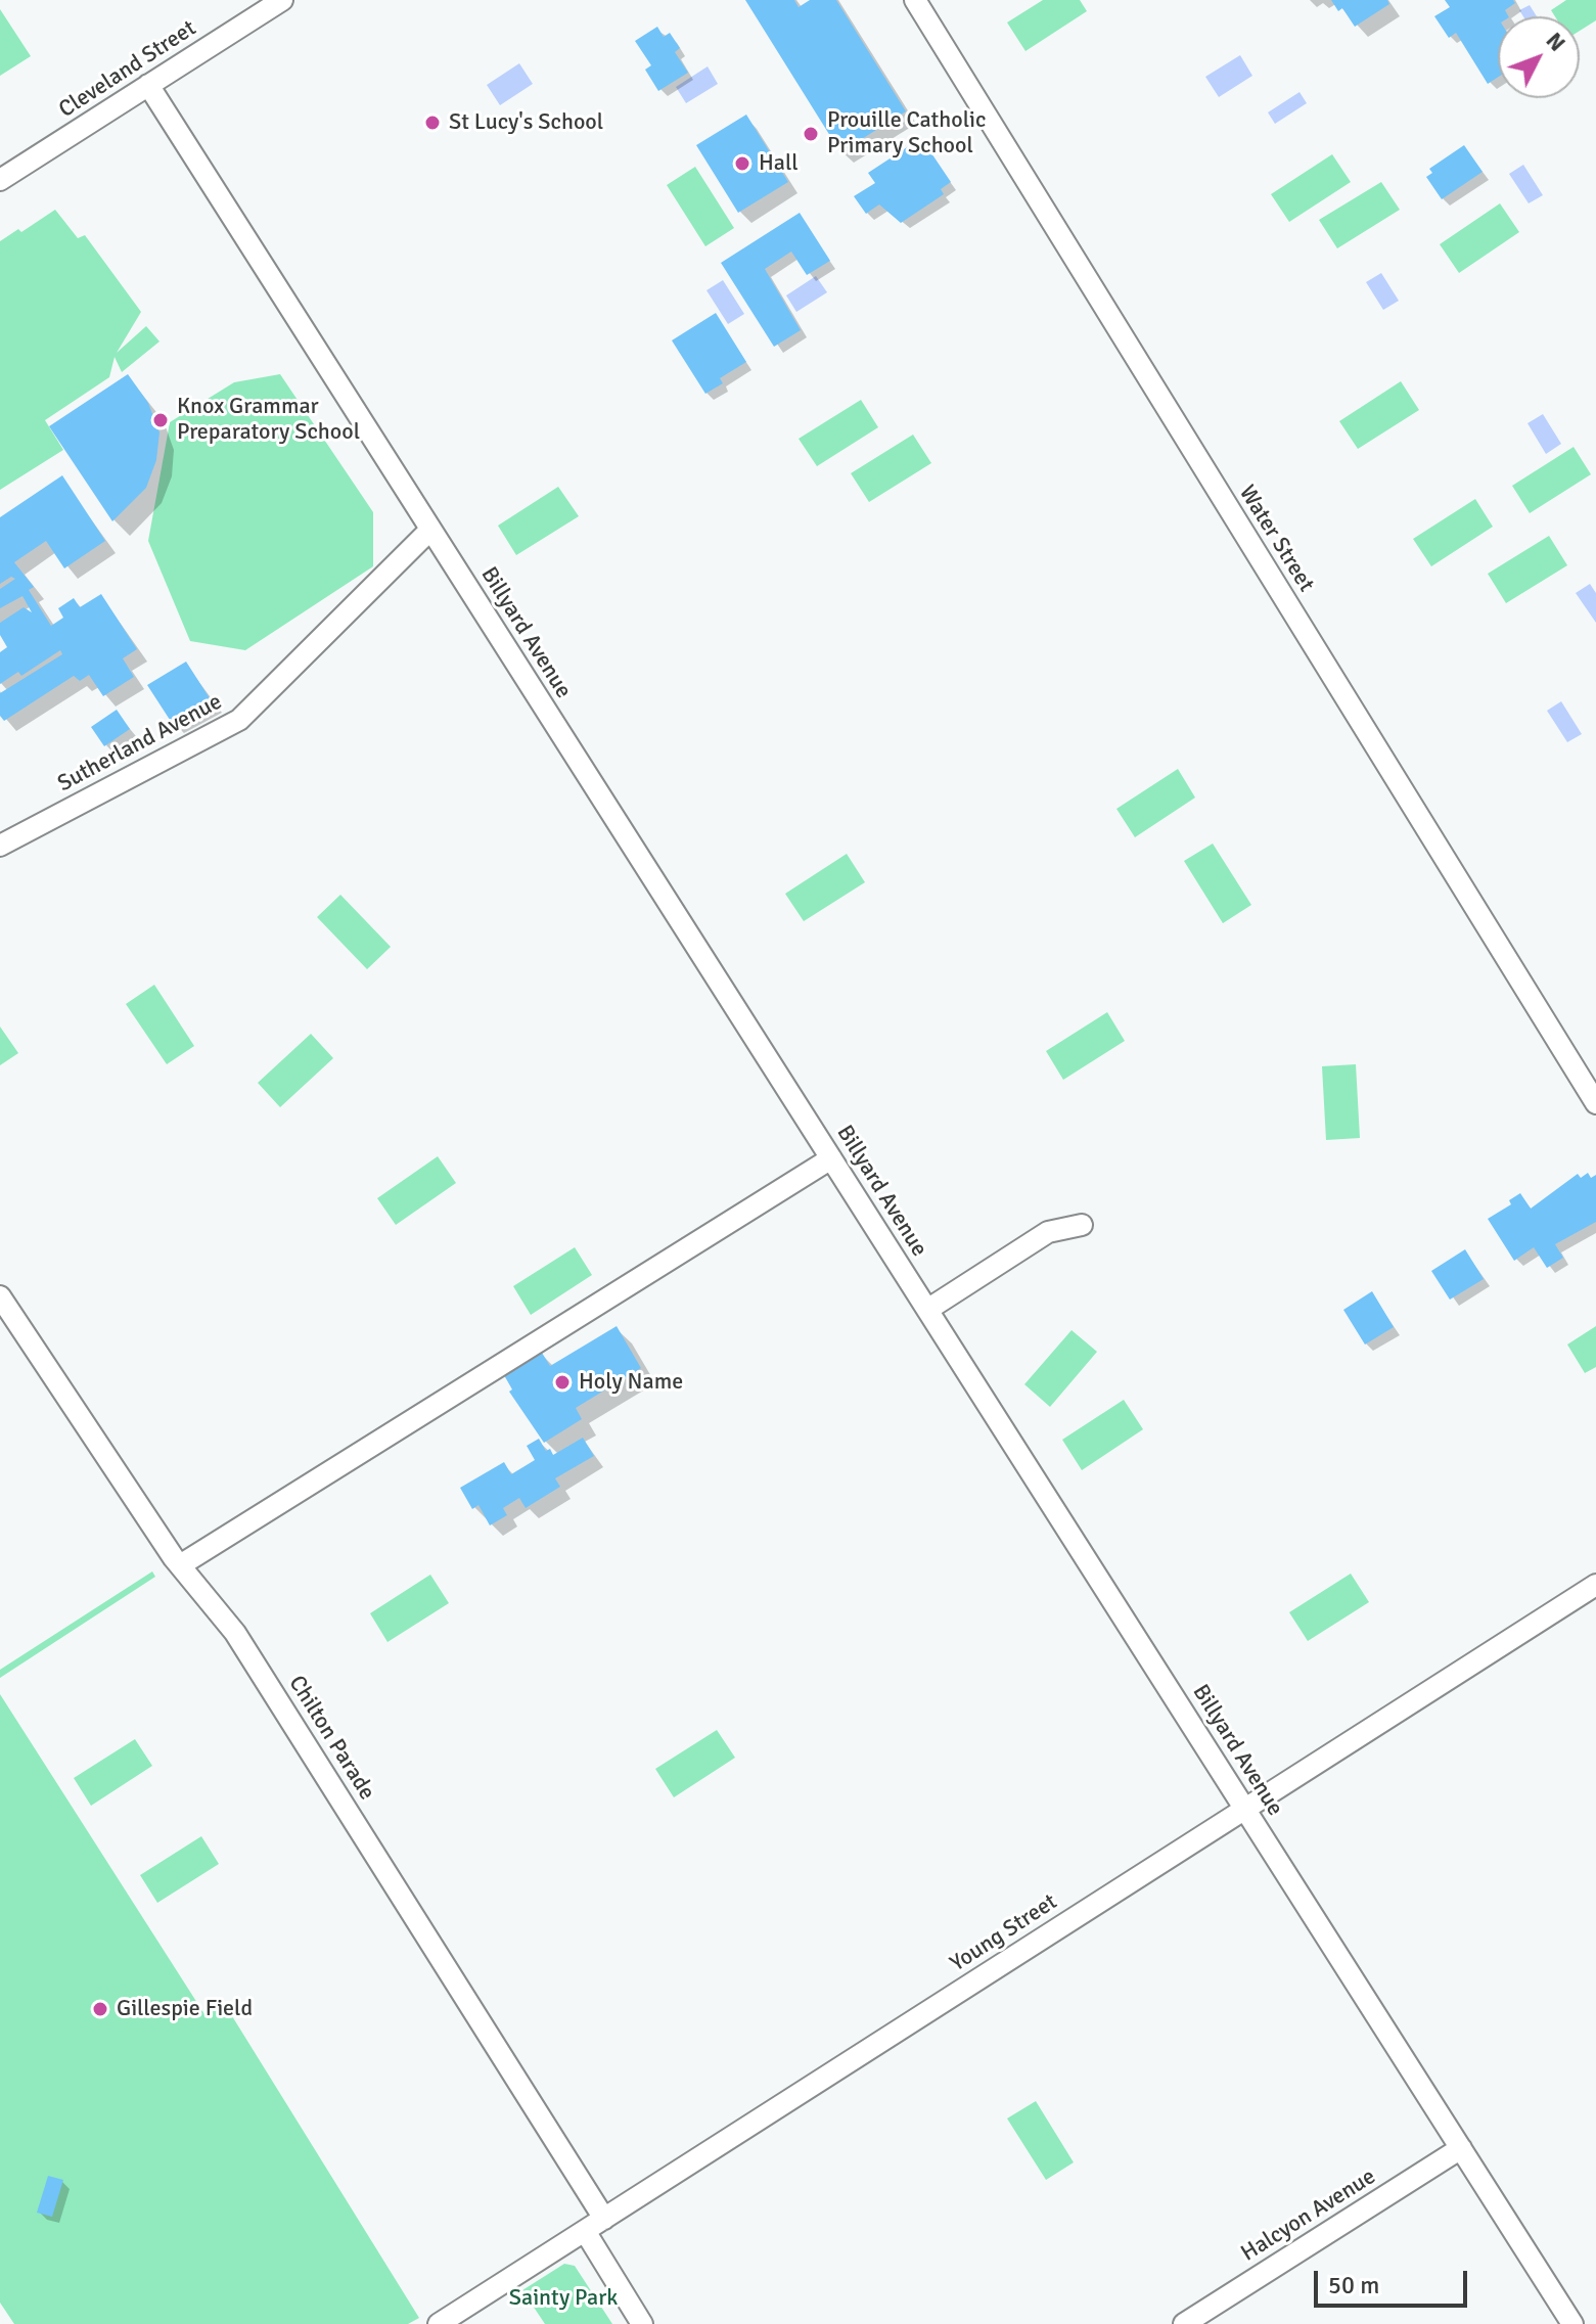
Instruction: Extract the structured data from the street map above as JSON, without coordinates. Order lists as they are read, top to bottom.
{
  "streets": {
    "street": [
      "Cleveland Street",
      "Water Street",
      "Billyard Avenue",
      "Sutherland Avenue",
      "Chilton Parade",
      "Young Street",
      "Halcyon Avenue"
    ]
  },
  "crossings": [
    ["Cleveland Street", "Billyard Avenue"],
    ["Billyard Avenue", "Sutherland Avenue"],
    ["Billyard Avenue", "Young Street"],
    ["Billyard Avenue", "Halcyon Avenue"],
    ["Chilton Parade", "Young Street"]
  ],
  "parks": ["Sainty Park"],
  "places": [
    "St Lucy's School",
    "Prouille Catholic Primary School",
    "Hall",
    "Knox Grammar Preparatory School",
    "Holy Name",
    "Gillespie Field"
  ],
  "scale_bar": "50 m",
  "north": "top right"
}
